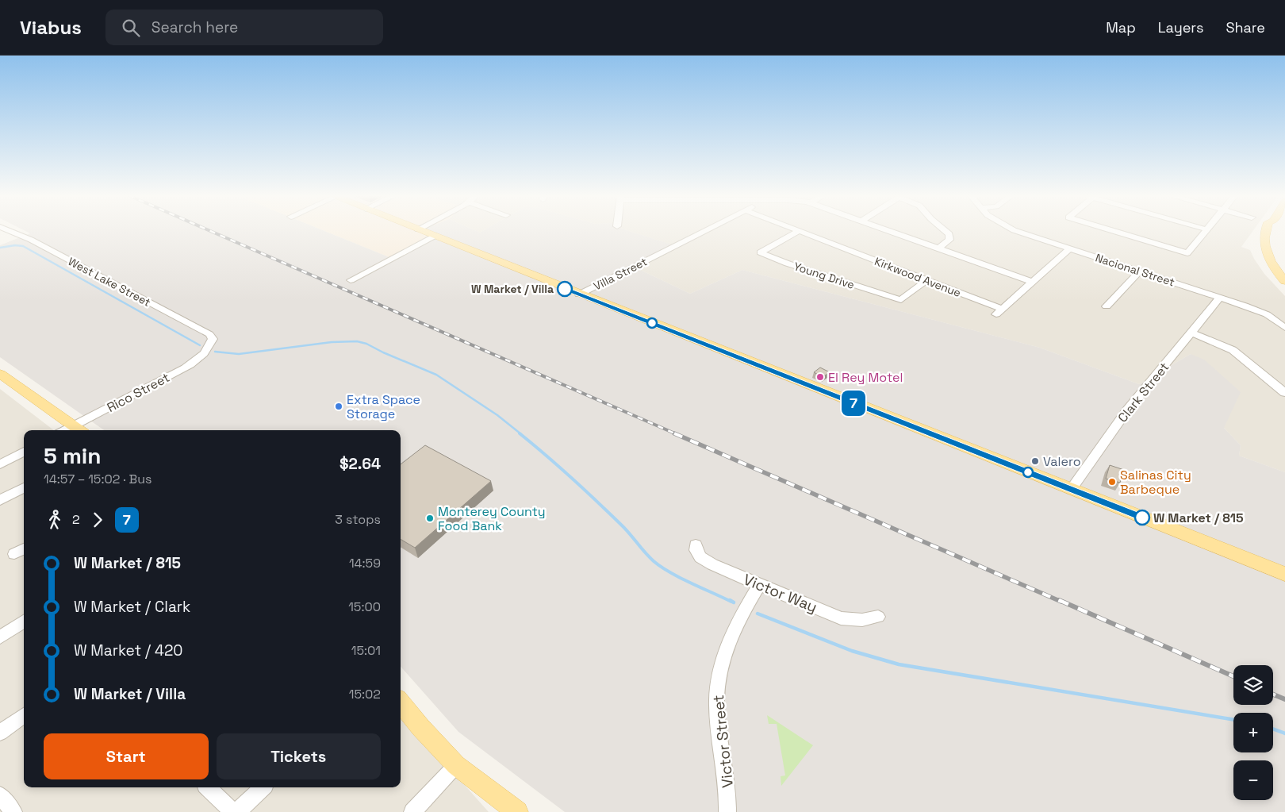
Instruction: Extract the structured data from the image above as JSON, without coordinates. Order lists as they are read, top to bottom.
{
  "streets": {
    "street": [
      "Nacional Street",
      "Villa Street",
      "Young Drive",
      "Kirkwood Avenue",
      "West Lake Street",
      "Rico Street",
      "Clark Street",
      "Victor Way",
      "Victor Street"
    ]
  },
  "crossings": [
    ["Nacional Street", "Clark Street"],
    ["Young Drive", "Kirkwood Avenue"],
    ["West Lake Street", "Rico Street"],
    ["Victor Way", "Victor Street"]
  ],
  "places": [
    "W Market / Villa",
    "El Rey Motel",
    "Extra Space Storage",
    "Valero",
    "Salinas City Barbeque",
    "W Market / 815",
    "Monterey County Food Bank"
  ],
  "lines": ["bus line 7"],
  "page": {
    "header": "Viabus",
    "search": "Search here",
    "nav": ["Map", "Layers", "Share"],
    "on_map": "7",
    "heading": ["5 min", "14:57 – 15:02 · Bus", "$2.64"],
    "legs": ["2", "7", "3 stops"],
    "list": [
      {
        "name": "W Market / 815",
        "value": "14:59"
      },
      {
        "name": "W Market / Clark",
        "value": "15:00"
      },
      {
        "name": "W Market / 420",
        "value": "15:01"
      },
      {
        "name": "W Market / Villa",
        "value": "15:02"
      }
    ],
    "map_buttons": ["+", "−"],
    "buttons": ["Start", "Tickets"]
  }
}
